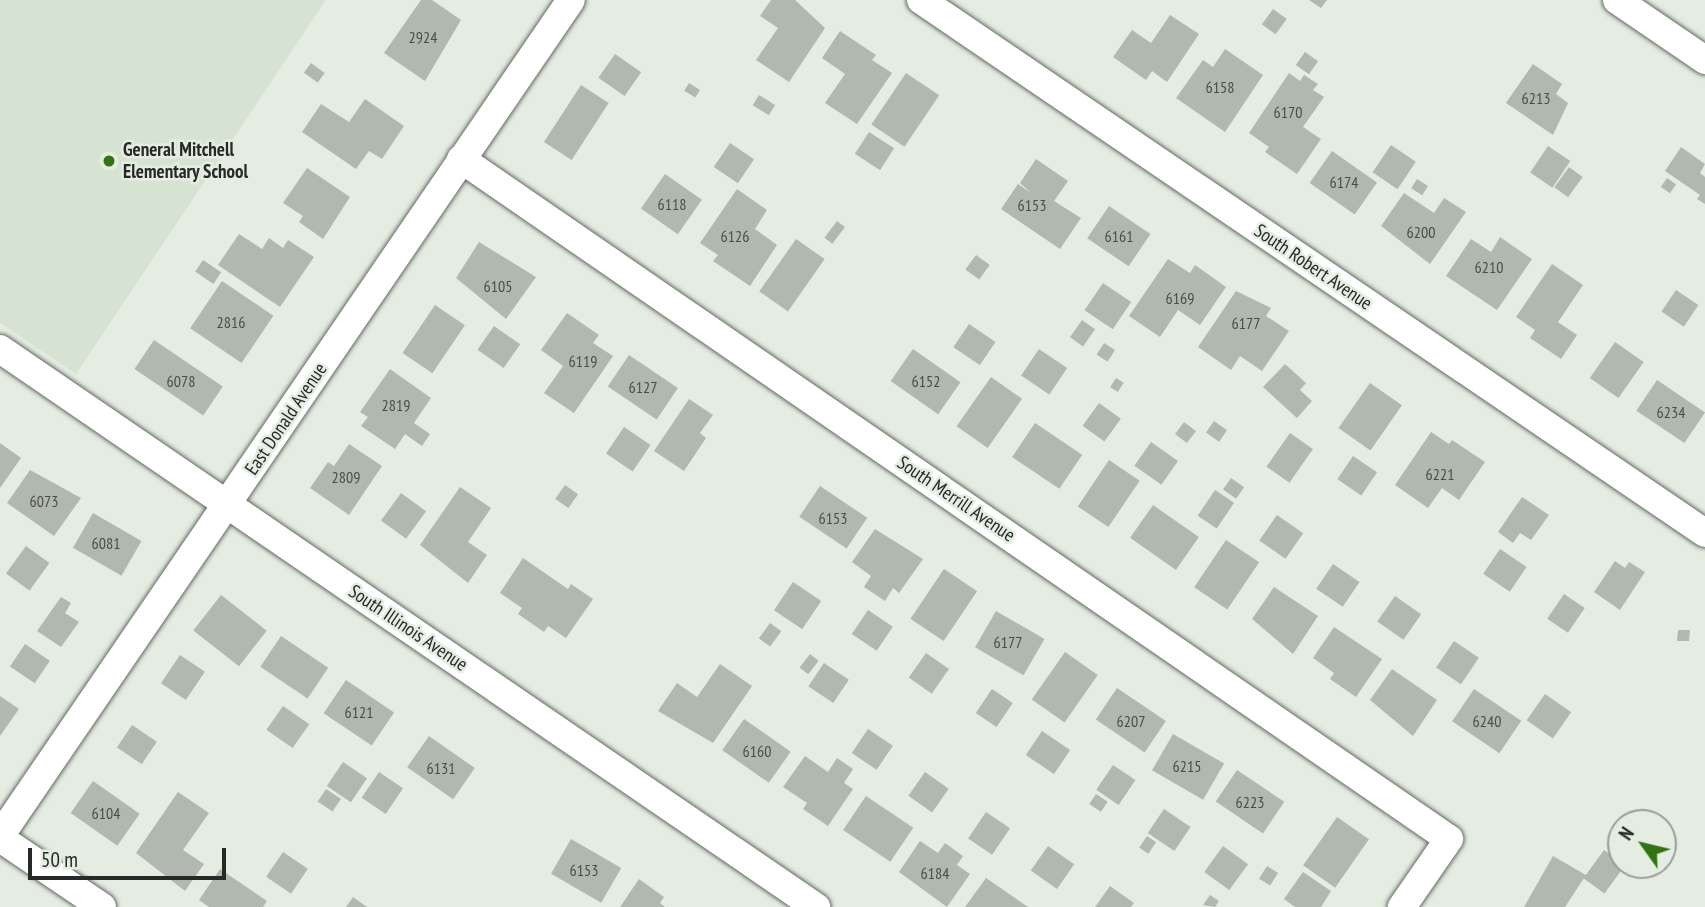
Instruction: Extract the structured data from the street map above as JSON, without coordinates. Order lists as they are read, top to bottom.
{
  "streets": {
    "street": [
      "South Robert Avenue",
      "East Donald Avenue",
      "South Merrill Avenue",
      "South Illinois Avenue"
    ]
  },
  "crossings": [
    ["East Donald Avenue", "South Merrill Avenue"],
    ["East Donald Avenue", "South Illinois Avenue"]
  ],
  "places": ["General Mitchell Elementary School"],
  "house_numbers": [
    "2924",
    "6158",
    "6213",
    "6170",
    "6174",
    "6118",
    "6153",
    "6200",
    "6126",
    "6161",
    "6210",
    "6105",
    "6169",
    "2816",
    "6177",
    "6119",
    "6078",
    "6152",
    "6127",
    "2819",
    "6234",
    "6221",
    "2809",
    "6073",
    "6153",
    "6081",
    "6177",
    "6121",
    "6207",
    "6240",
    "6160",
    "6215",
    "6131",
    "6223",
    "6104",
    "6153",
    "6184"
  ],
  "scale_bar": "50 m",
  "north": "top left"
}
